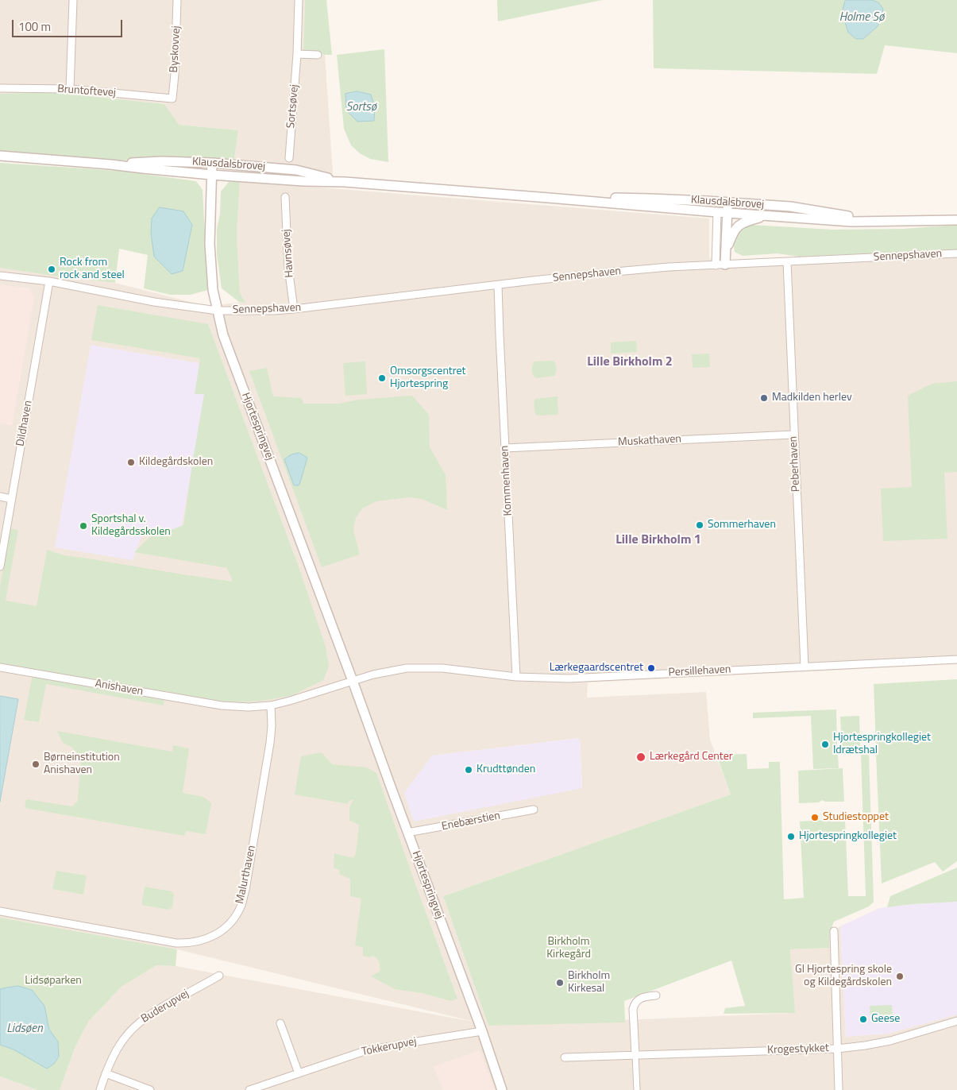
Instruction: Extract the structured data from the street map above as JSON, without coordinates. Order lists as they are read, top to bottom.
{
  "streets": {
    "street": [
      "Byskovvej",
      "Bruntoftevej",
      "Sortsøvej",
      "Klausdalsbrovej",
      "Havnsøvej",
      "Sennepshaven",
      "Dildhaven",
      "Hjortespringvej",
      "Muskathaven",
      "Peberhaven",
      "Kommenhaven",
      "Persillehaven",
      "Anishaven",
      "Enebærstien",
      "Malurthaven",
      "Buderupvej",
      "Tokkerupvej",
      "Krogestykket"
    ]
  },
  "crossings": [
    ["Byskovvej", "Bruntoftevej"],
    ["Klausdalsbrovej", "Hjortespringvej"],
    ["Havnsøvej", "Sennepshaven"],
    ["Sennepshaven", "Dildhaven"],
    ["Sennepshaven", "Hjortespringvej"],
    ["Sennepshaven", "Peberhaven"],
    ["Sennepshaven", "Kommenhaven"],
    ["Hjortespringvej", "Persillehaven"],
    ["Hjortespringvej", "Enebærstien"],
    ["Hjortespringvej", "Tokkerupvej"],
    ["Muskathaven", "Peberhaven"],
    ["Muskathaven", "Kommenhaven"],
    ["Peberhaven", "Persillehaven"],
    ["Kommenhaven", "Persillehaven"],
    ["Anishaven", "Malurthaven"]
  ],
  "districts": ["Lille Birkholm 2", "Lille Birkholm 1"],
  "water": ["Holme Sø", "Sortsø", "Lidsøen"],
  "parks": ["Birkholm Kirkegård", "Lidsøparken"],
  "places": [
    "Rock from rock and steel",
    "Omsorgscentret Hjortespring",
    "Madkilden herlev",
    "Kildegårdskolen",
    "Sommerhaven",
    "Sportshal v. Kildegårdsskolen",
    "Lærkegaardscentret",
    "Hjortespringkollegiet Idrætshal",
    "Lærkegård Center",
    "Børneinstitution Anishaven",
    "Krudttønden",
    "Studiestoppet",
    "Hjortespringkollegiet",
    "Gl Hjortespring skole og Kildegårdskolen",
    "Birkholm Kirkesal",
    "Geese"
  ],
  "scale_bar": "100 m"
}
